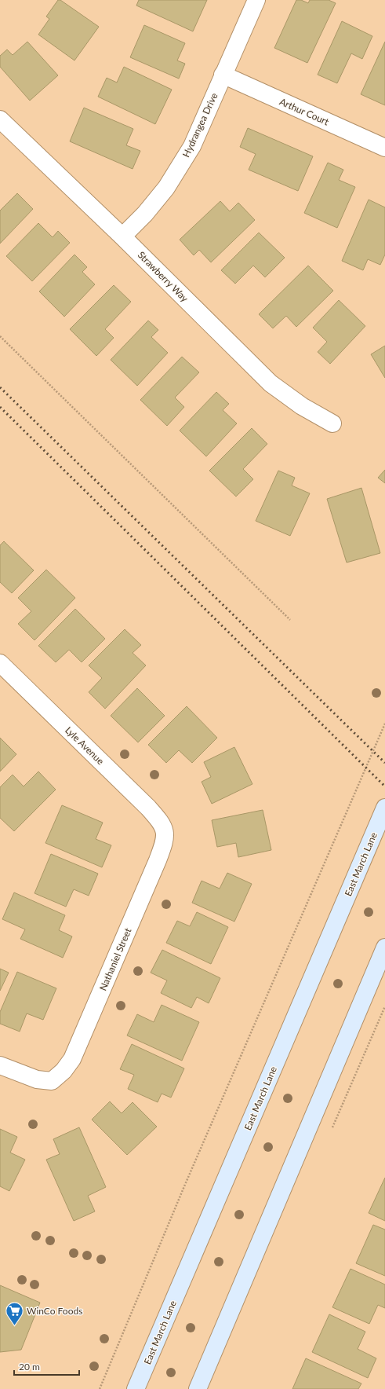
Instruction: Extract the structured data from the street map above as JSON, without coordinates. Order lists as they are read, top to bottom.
{
  "streets": {
    "main road": ["East March Lane"],
    "street": [
      "Arthur Court",
      "Hydrangea Drive",
      "Strawberry Way",
      "Lyle Avenue",
      "Nathaniel Street"
    ]
  },
  "crossings": [
    ["Arthur Court", "Hydrangea Drive"],
    ["Hydrangea Drive", "Strawberry Way"],
    ["Lyle Avenue", "Nathaniel Street"]
  ],
  "places": {
    "supermarket": ["WinCo Foods"]
  },
  "scale_bar": "20 m"
}
